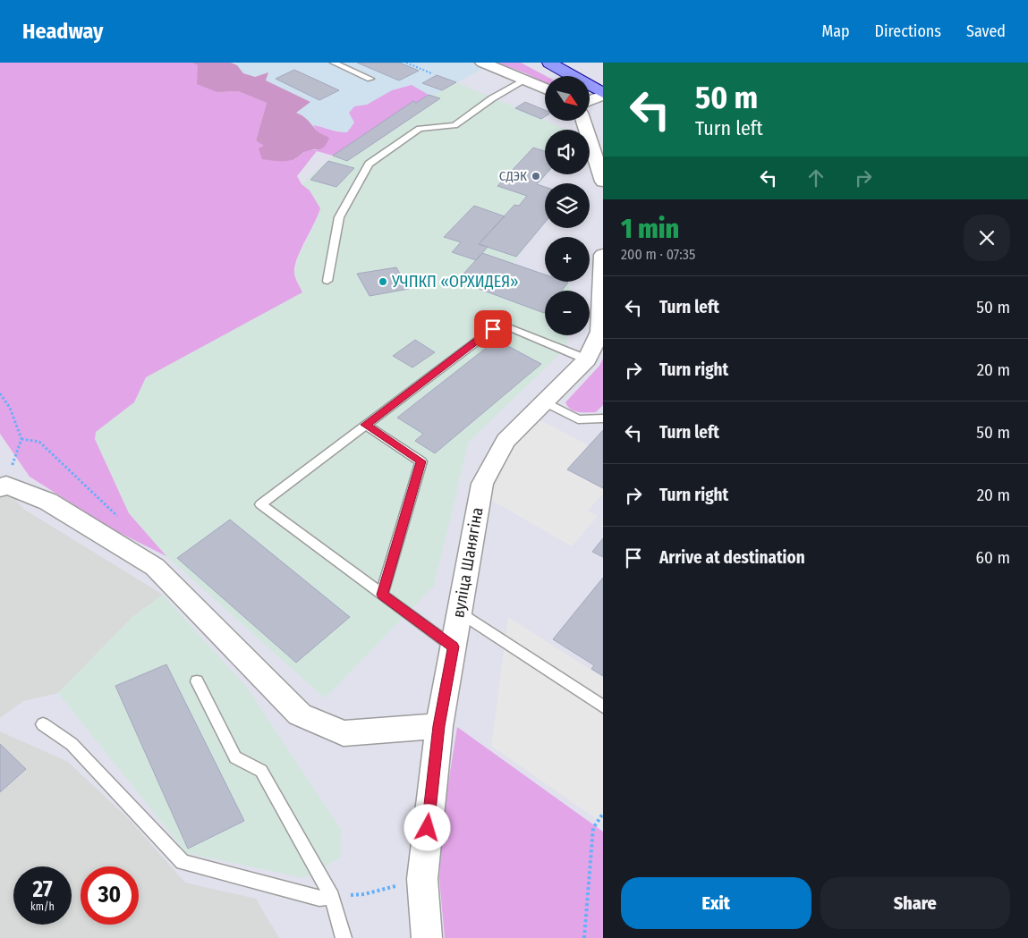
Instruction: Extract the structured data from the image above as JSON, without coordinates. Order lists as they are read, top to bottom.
{
  "streets": {
    "street": ["вуліца Шанягіна"]
  },
  "places": ["СДЭК", "УЧПКП «ОРХИДЕЯ»"],
  "north": "bottom right",
  "page": {
    "header": "Headway",
    "nav": ["Map", "Directions", "Saved"],
    "turn": ["50 m", "Turn left"],
    "map_buttons": ["+", "−"],
    "heading": ["1 min", "200 m · 07:35"],
    "list": [
      {
        "name": "Turn left",
        "value": "50 m"
      },
      {
        "name": "Turn right",
        "value": "20 m"
      },
      {
        "name": "Turn left",
        "value": "50 m"
      },
      {
        "name": "Turn right",
        "value": "20 m"
      },
      {
        "name": "Arrive at destination",
        "value": "60 m"
      }
    ],
    "speed": "27 km/h",
    "limit": "30",
    "buttons": ["Exit", "Share"]
  }
}
